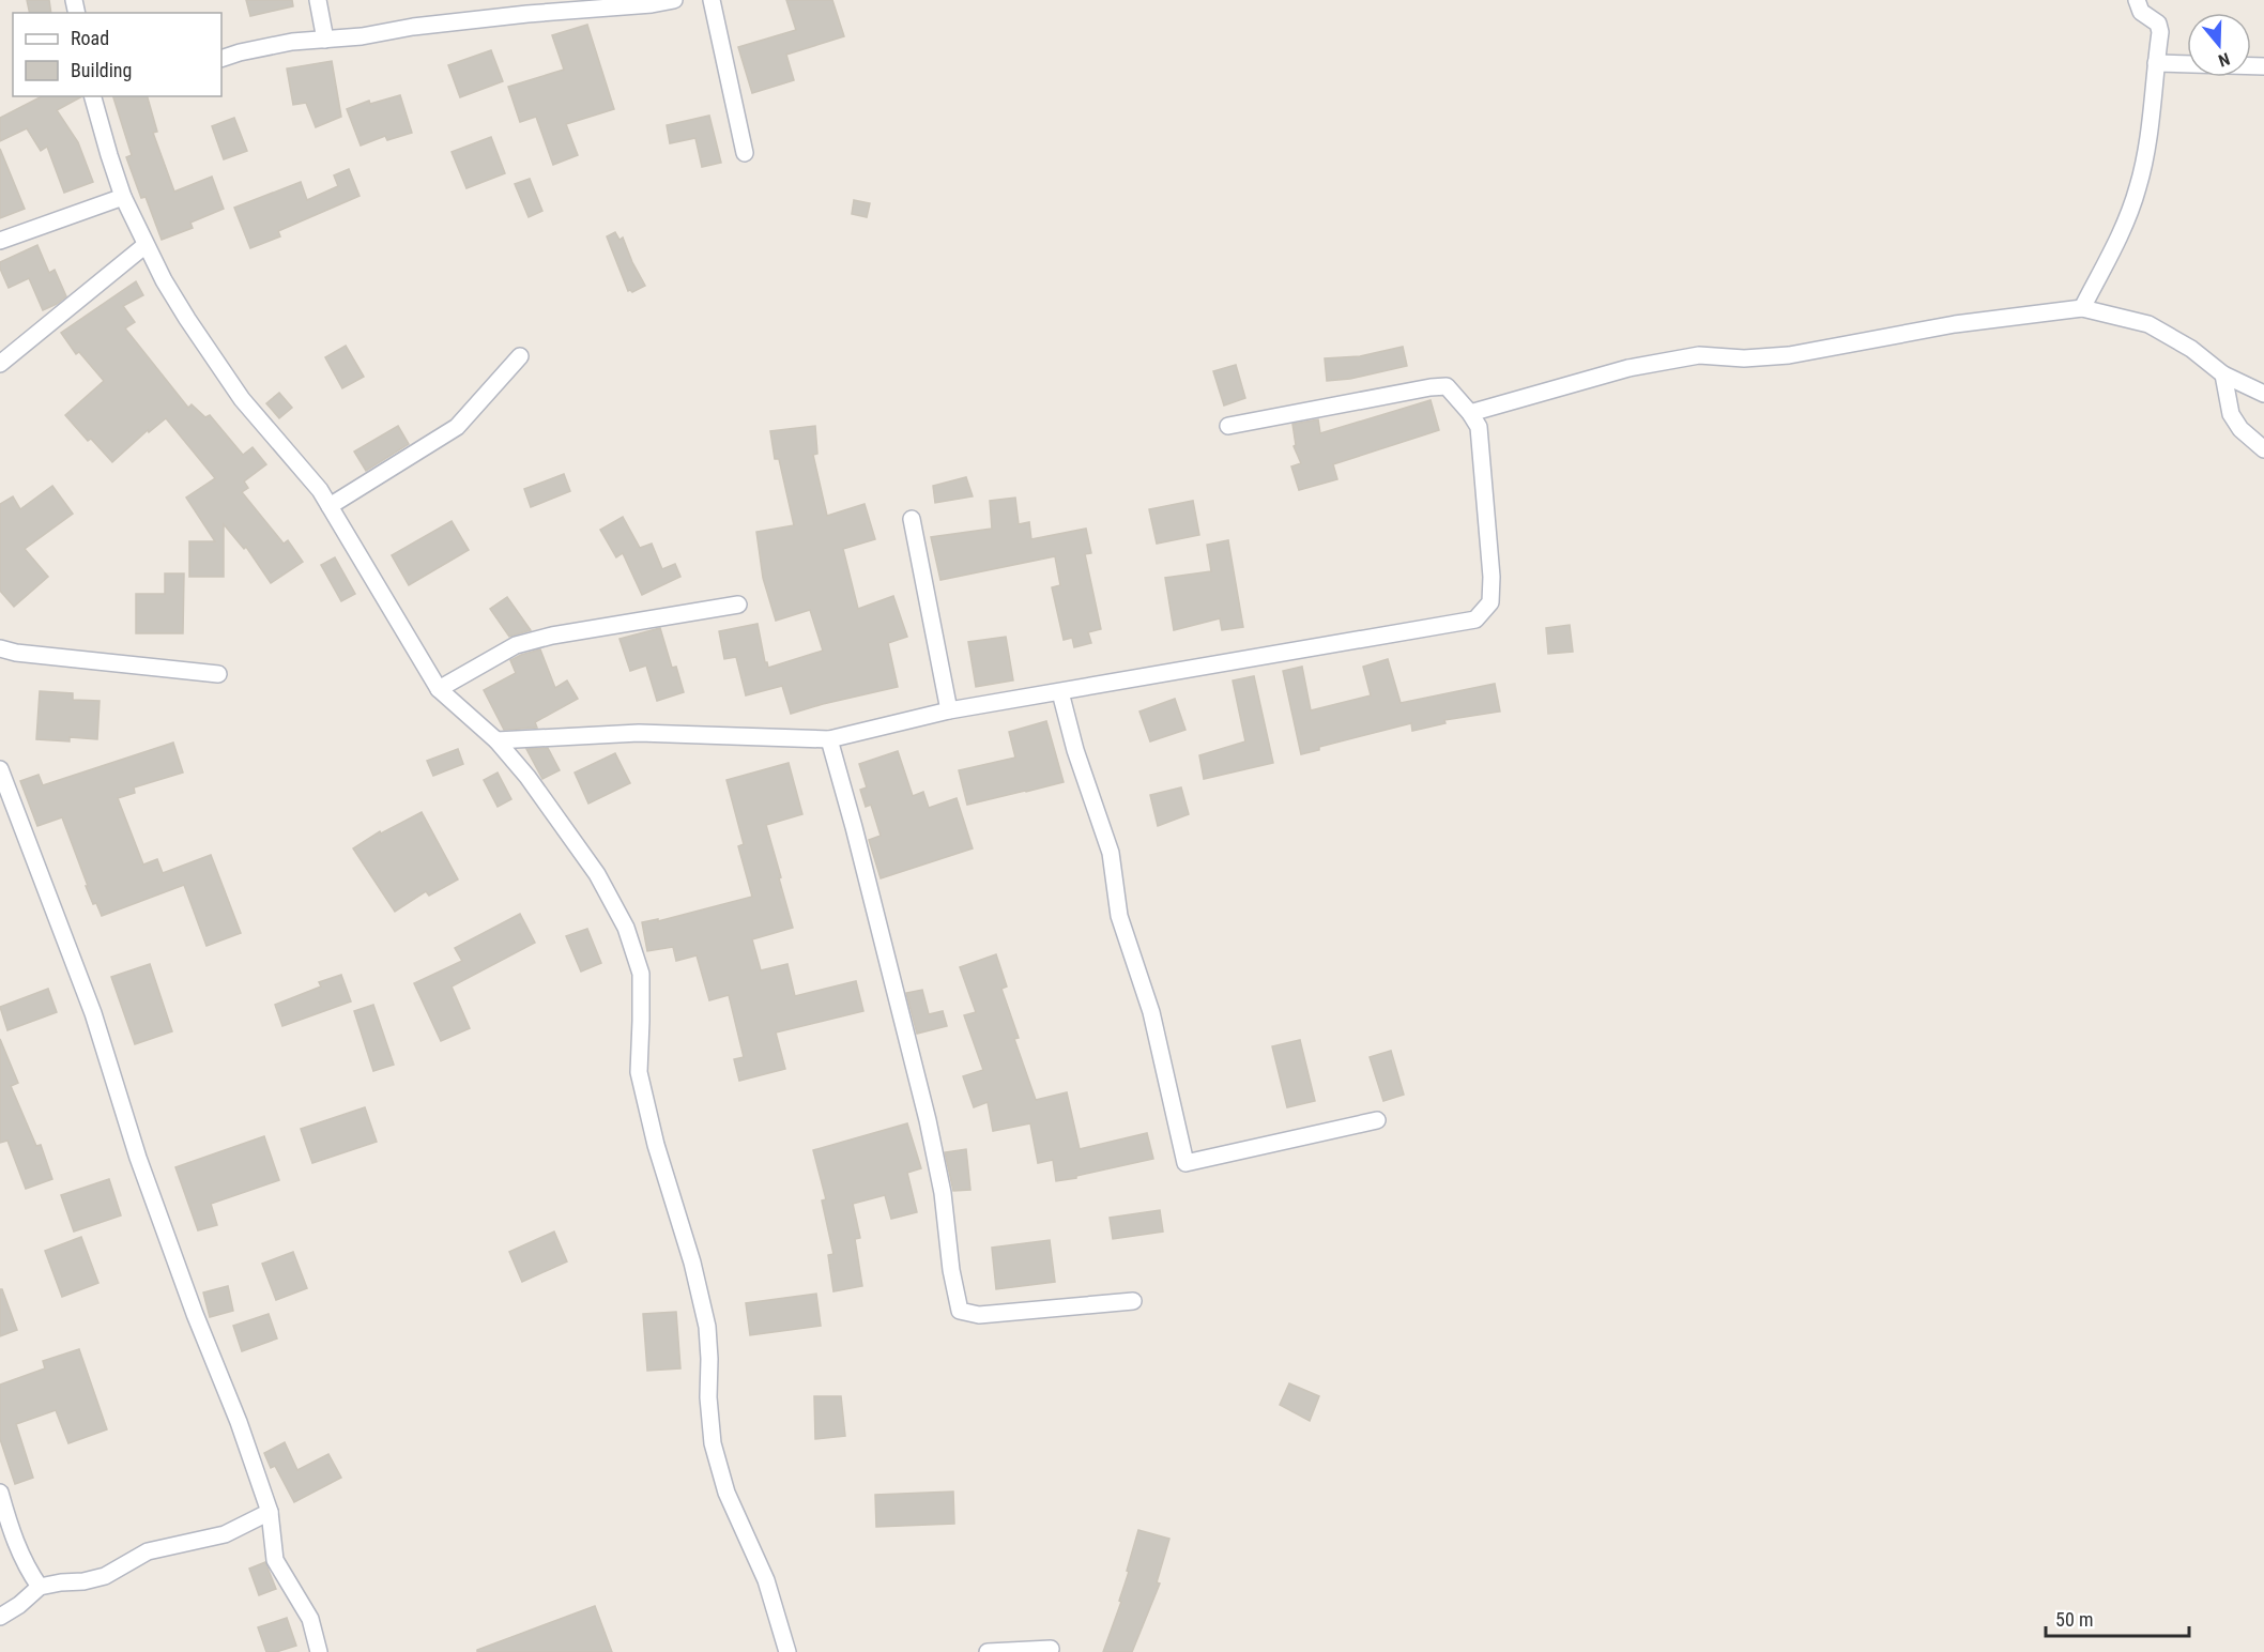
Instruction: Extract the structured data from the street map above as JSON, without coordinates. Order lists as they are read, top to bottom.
{
  "legend": ["Road", "Building"],
  "scale_bar": "50 m",
  "north": "bottom"
}
